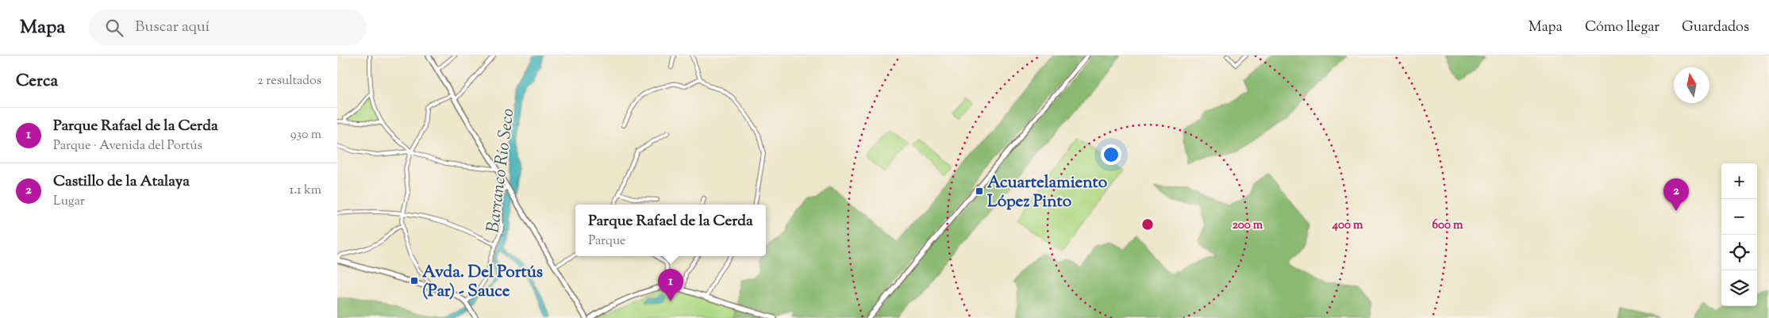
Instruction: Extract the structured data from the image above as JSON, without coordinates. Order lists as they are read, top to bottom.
{
  "water": ["Barranco Río Seco"],
  "places": {
    "transit": ["Acuartelamiento López Pinto", "Avda. Del Portús (Par) - Sauce"]
  },
  "north": "top",
  "page": {
    "header": "Mapa",
    "search": "Buscar aquí",
    "nav": ["Mapa", "Cómo llegar", "Guardados"],
    "heading": ["Cerca", "2 resultados"],
    "list": [
      {
        "mark": "1",
        "name": "Parque Rafael de la Cerda",
        "note": "Parque · Avenida del Portús",
        "value": "930 m"
      },
      {
        "mark": "2",
        "name": "Castillo de la Atalaya",
        "note": "Lugar",
        "value": "1.1 km"
      }
    ],
    "map_buttons": ["+", "−"],
    "pins": ["2", "1"],
    "popup": ["Parque Rafael de la Cerda", "Parque"]
  },
  "rings": ["200 m", "400 m", "600 m"]
}
